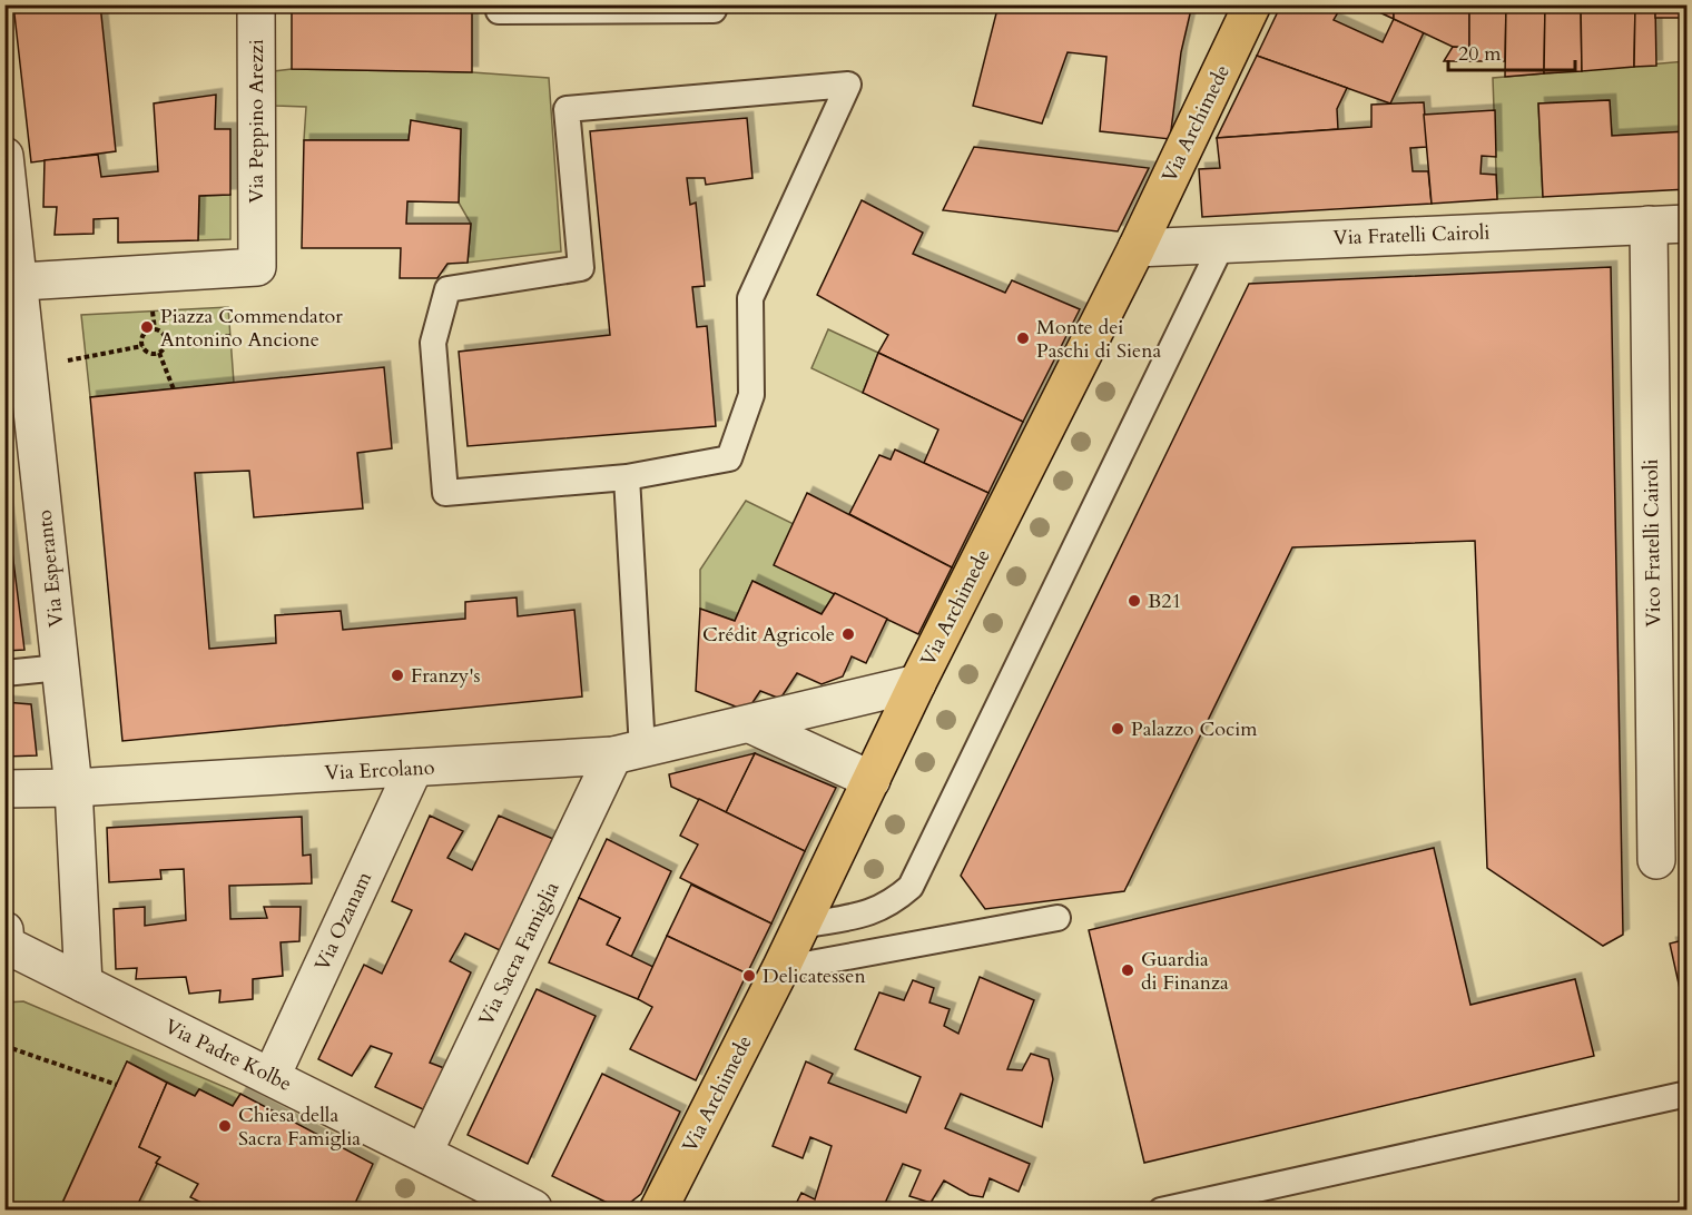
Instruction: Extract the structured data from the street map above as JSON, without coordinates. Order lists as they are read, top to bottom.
{
  "streets": {
    "main road": ["Via Archimede"],
    "street": [
      "Via Peppino Arezzi",
      "Via Fratelli Cairoli",
      "Vico Fratelli Cairoli",
      "Via Esperanto",
      "Via Ercolano",
      "Via Ozanam",
      "Via Sacra Famiglia",
      "Via Padre Kolbe"
    ]
  },
  "crossings": [
    ["Via Peppino Arezzi", "Via Esperanto"],
    ["Via Archimede", "Via Fratelli Cairoli"],
    ["Via Archimede", "Via Ercolano"],
    ["Via Fratelli Cairoli", "Vico Fratelli Cairoli"],
    ["Via Esperanto", "Via Ercolano"],
    ["Via Esperanto", "Via Padre Kolbe"],
    ["Via Ercolano", "Via Ozanam"],
    ["Via Ercolano", "Via Sacra Famiglia"],
    ["Via Ozanam", "Via Padre Kolbe"],
    ["Via Sacra Famiglia", "Via Padre Kolbe"]
  ],
  "places": [
    "Piazza Commendator Antonino Ancione",
    "Monte dei Paschi di Siena",
    "B21",
    "Crédit Agricole",
    "Franzy's",
    "Palazzo Cocim",
    "Guardia di Finanza",
    "Delicatessen",
    "Chiesa della Sacra Famiglia"
  ],
  "scale_bar": "20 m"
}
